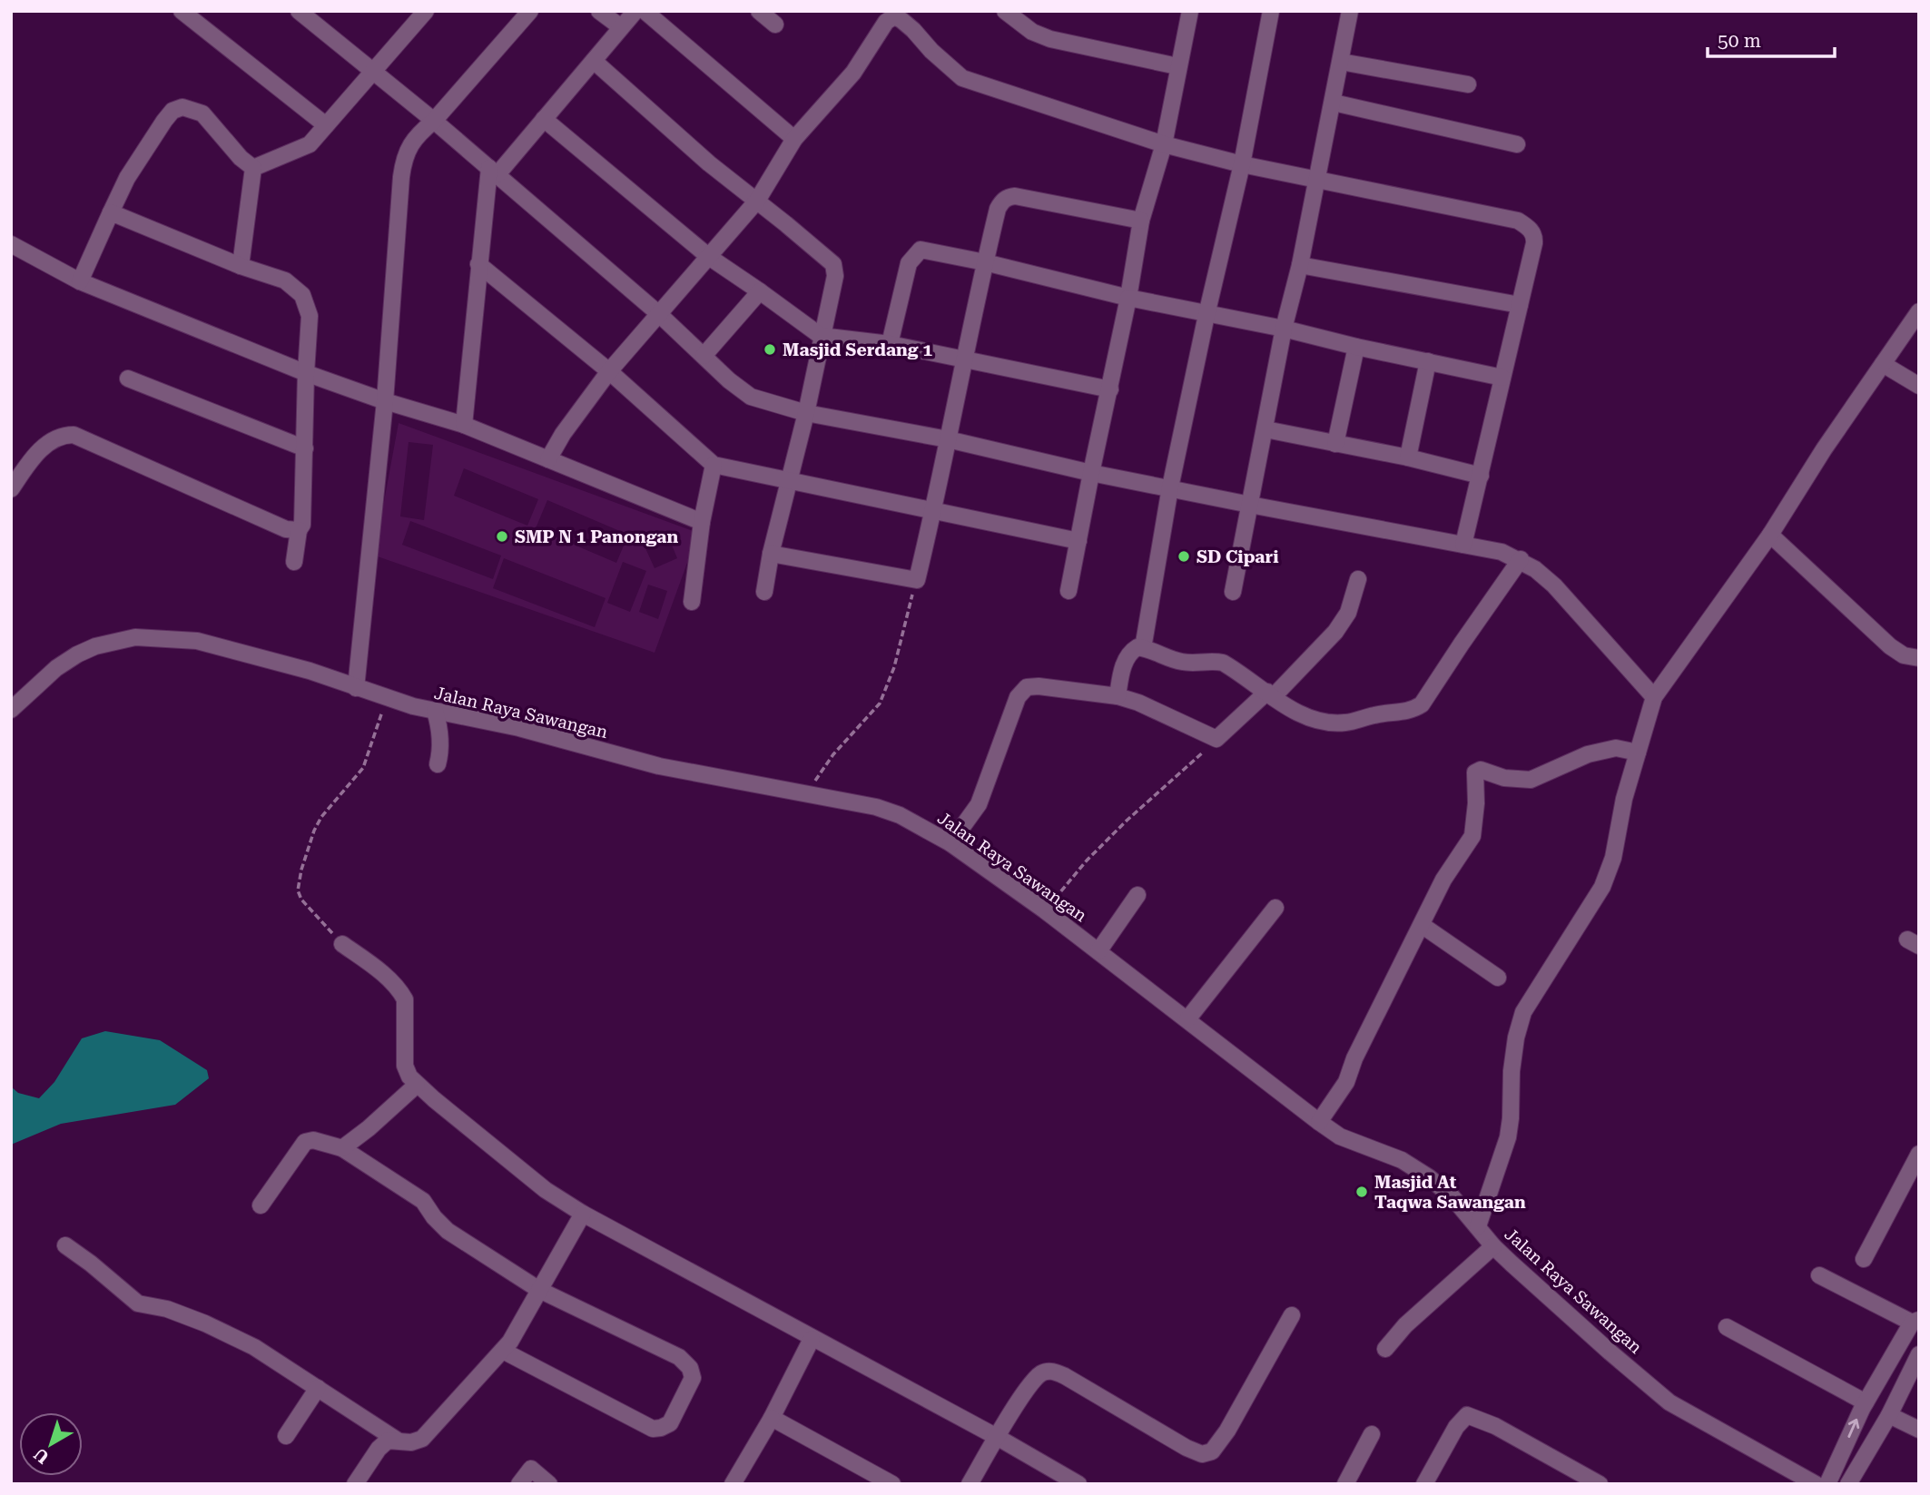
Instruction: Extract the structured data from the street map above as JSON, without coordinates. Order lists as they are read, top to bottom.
{
  "streets": {
    "street": ["Jalan Raya Sawangan"]
  },
  "places": [
    "Masjid Serdang 1",
    "SMP N 1 Panongan",
    "SD Cipari",
    "Masjid At Taqwa Sawangan"
  ],
  "scale_bar": "50 m",
  "north": "bottom left"
}
